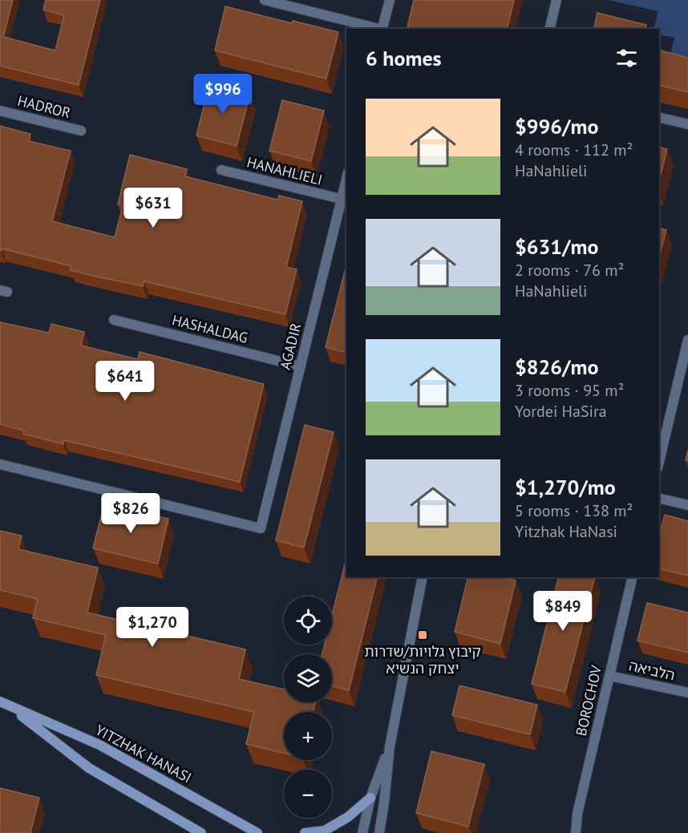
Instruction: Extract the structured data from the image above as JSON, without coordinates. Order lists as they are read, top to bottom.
{
  "streets": {
    "main road": ["YITZHAK HANASI"],
    "street": [
      "HADROR",
      "HANAHLIELI",
      "HASHALDAG",
      "AGADIR",
      "הלביאה",
      "BOROCHOV"
    ]
  },
  "crossings": [
    ["HANAHLIELI", "AGADIR"],
    ["HASHALDAG", "AGADIR"],
    ["הלביאה", "BOROCHOV"]
  ],
  "places": {
    "transit": ["קיבוץ גלויות/שדרות יצחק הנשיא"]
  },
  "page": {
    "heading": "6 homes",
    "price": [
      "$996",
      "$631",
      "$641",
      "$826",
      "$849",
      "$1,270"
    ],
    "list": [
      {
        "name": "$996/mo",
        "note": "4 rooms · 112 m² · HaNahlieli"
      },
      {
        "name": "$631/mo",
        "note": "2 rooms · 76 m² · HaNahlieli"
      },
      {
        "name": "$826/mo",
        "note": "3 rooms · 95 m² · Yordei HaSira"
      },
      {
        "name": "$1,270/mo",
        "note": "5 rooms · 138 m² · Yitzhak HaNasi"
      }
    ],
    "map_buttons": ["+", "−"]
  }
}
